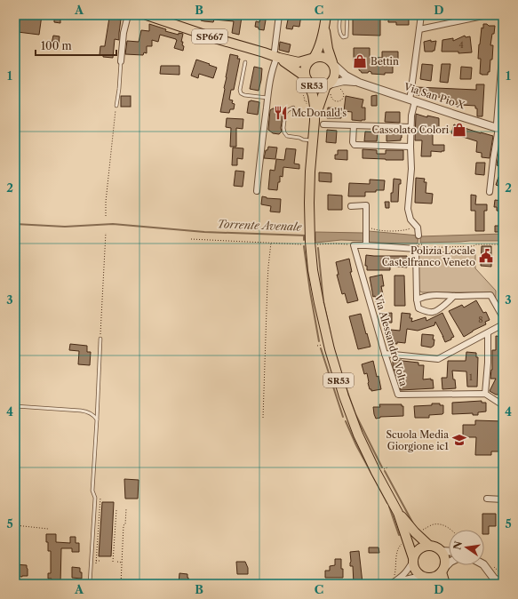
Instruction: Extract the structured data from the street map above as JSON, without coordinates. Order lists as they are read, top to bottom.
{
  "streets": {
    "main road": ["SP667", "SR53"],
    "street": ["Via San Pio X", "Via Alessandro Volta"]
  },
  "crossings": [
    ["SP667", "SR53"],
    ["SP667", "Via San Pio X"],
    ["SR53", "Via San Pio X"]
  ],
  "water": ["Torrente Avenale"],
  "places": {
    "shop": ["Bettin", "Cassolato Colori"],
    "restaurant": ["McDonald's"],
    "public building": ["Polizia Locale Castelfranco Veneto"],
    "school or university": ["Scuola Media Giorgione ic1"]
  },
  "house_numbers": ["4", "8", "1"],
  "scale_bar": "100 m",
  "north": "left",
  "grid": {
    "columns": [
      "A",
      "B",
      "C",
      "D"
    ],
    "rows": [
      "1",
      "2",
      "3",
      "4",
      "5"
    ]
  }
}
